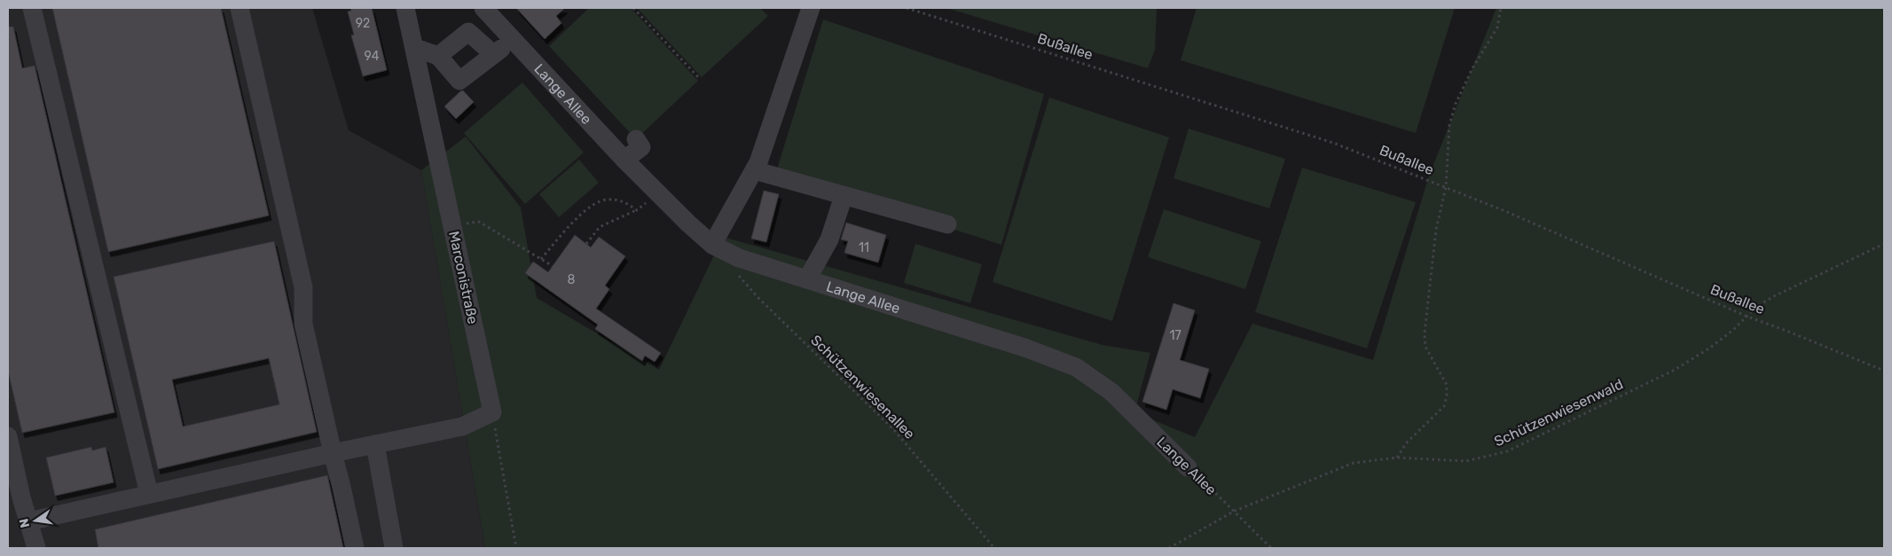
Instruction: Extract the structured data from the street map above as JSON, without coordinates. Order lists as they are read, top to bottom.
{
  "streets": {
    "street": ["Lange Allee", "Marconistraße"],
    "path": ["Bußallee", "Schützenwiesenallee", "Schützenwiesenwald"]
  },
  "crossings": [
    ["Bußallee", "Schützenwiesenwald"],
    ["Lange Allee", "Schützenwiesenwald"]
  ],
  "house_numbers": [
    "92",
    "94",
    "11",
    "8",
    "17"
  ],
  "north": "left"
}
